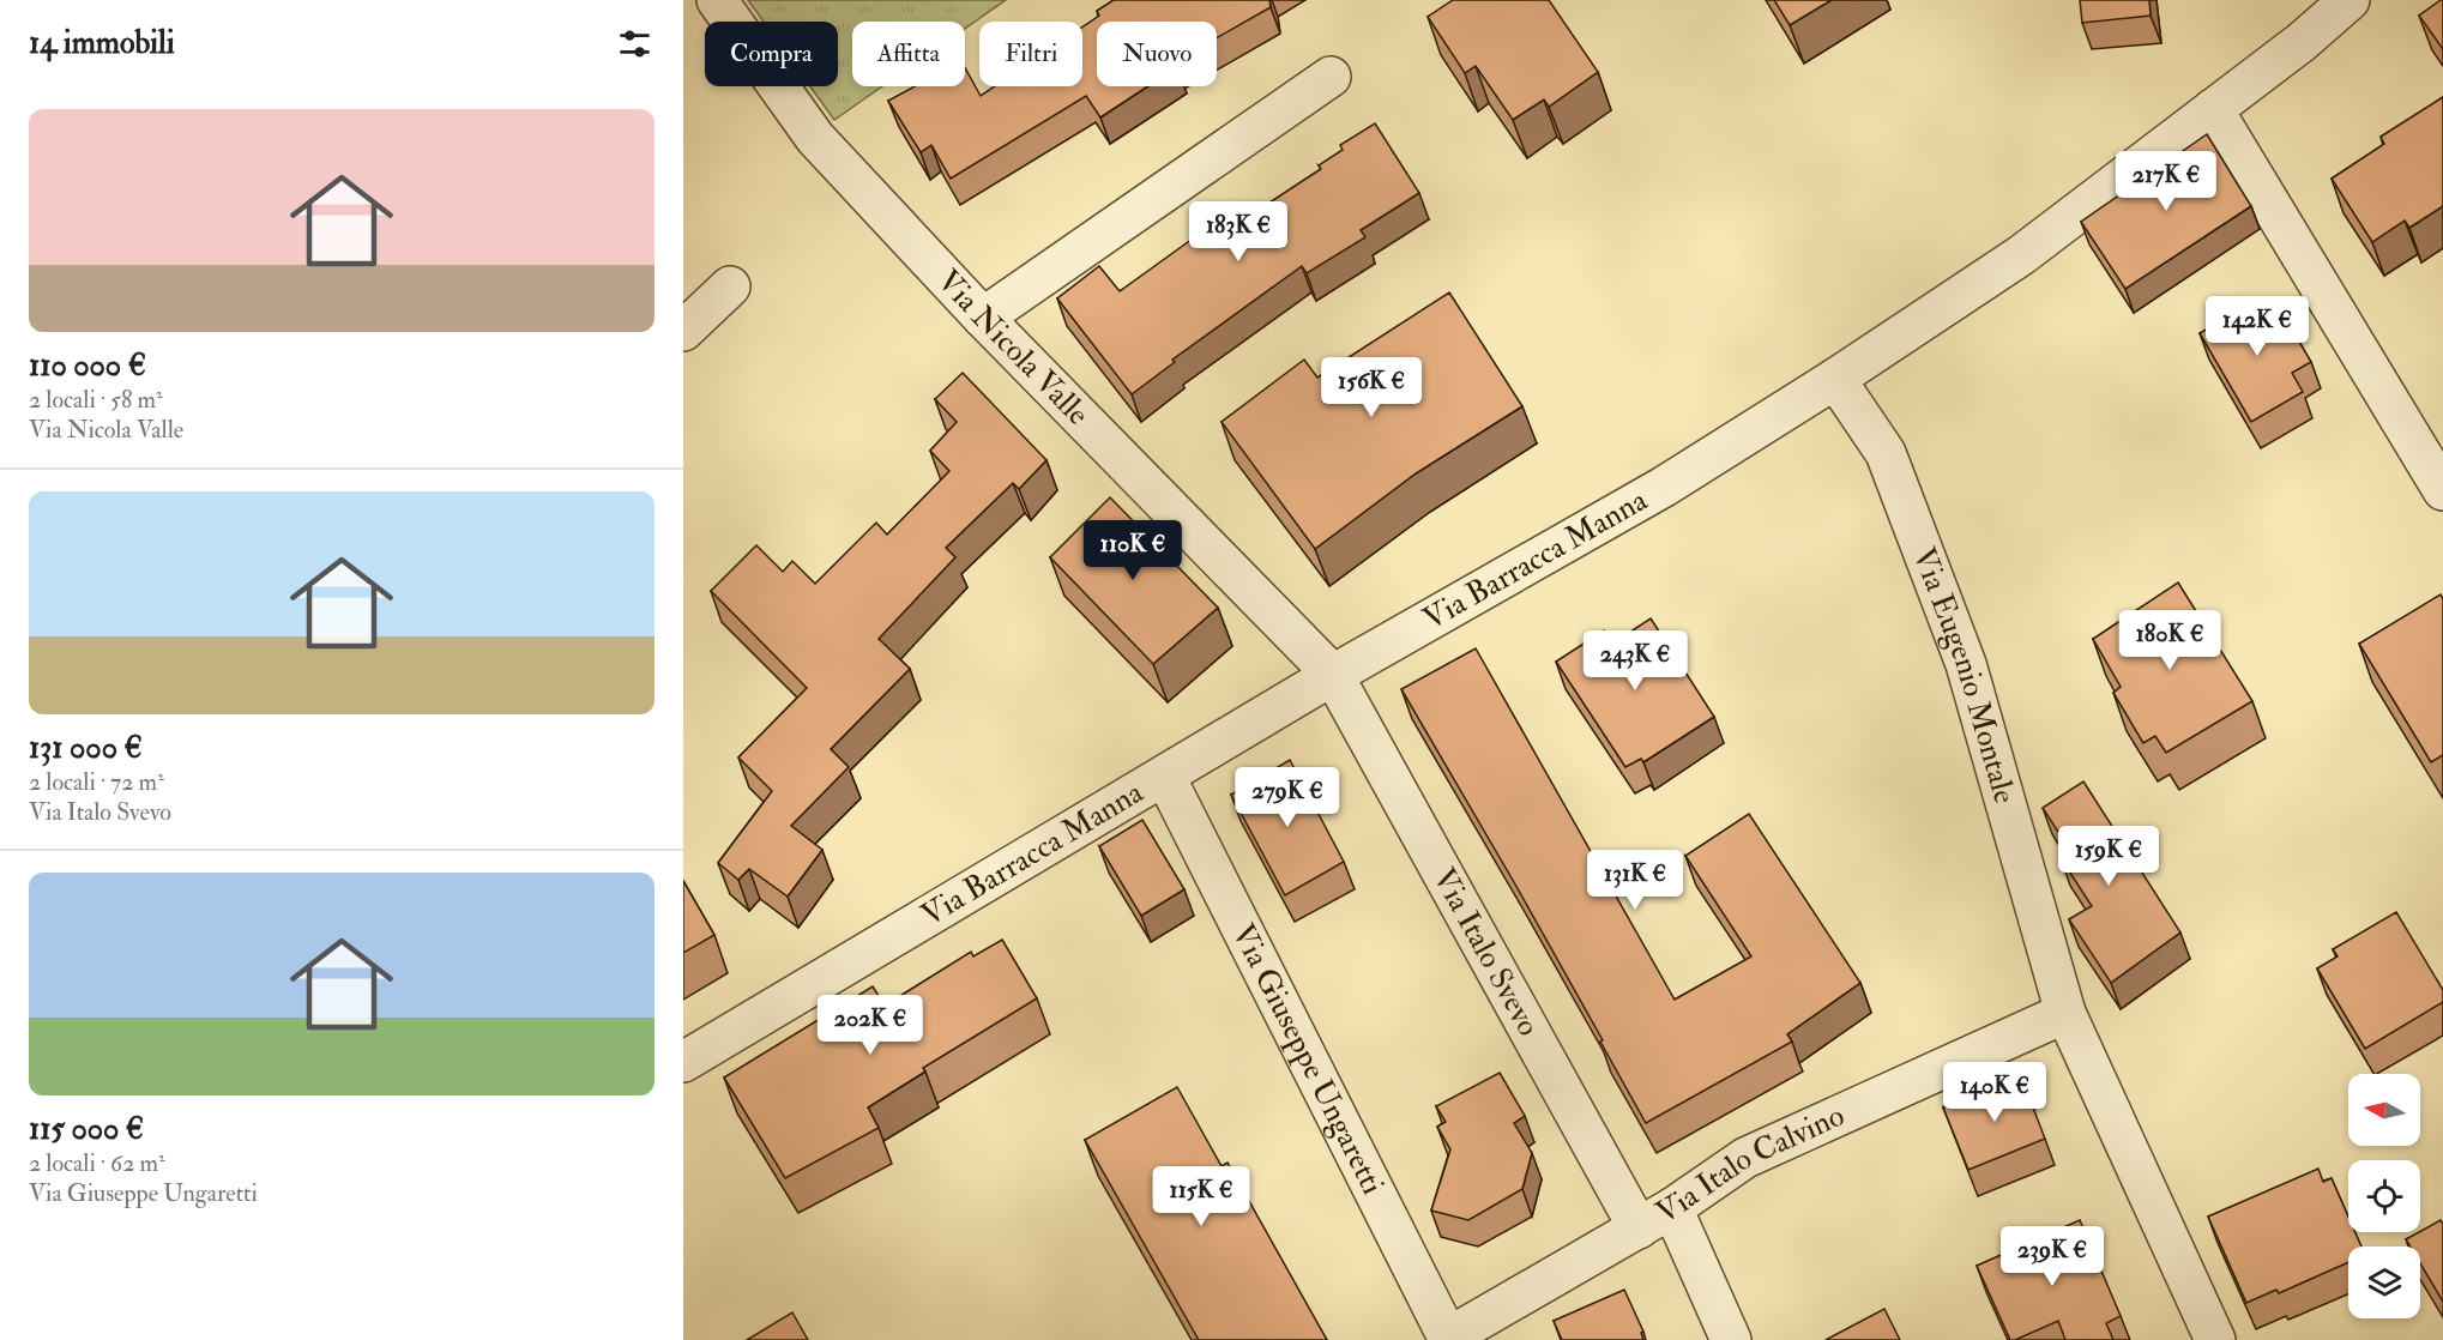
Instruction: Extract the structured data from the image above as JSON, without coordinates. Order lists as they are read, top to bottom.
{
  "streets": {
    "street": [
      "Via Nicola Valle",
      "Via Barracca Manna",
      "Via Eugenio Montale",
      "Via Italo Svevo",
      "Via Giuseppe Ungaretti",
      "Via Italo Calvino"
    ]
  },
  "crossings": [
    ["Via Nicola Valle", "Via Barracca Manna"],
    ["Via Nicola Valle", "Via Italo Svevo"],
    ["Via Barracca Manna", "Via Eugenio Montale"],
    ["Via Barracca Manna", "Via Italo Svevo"],
    ["Via Barracca Manna", "Via Giuseppe Ungaretti"],
    ["Via Eugenio Montale", "Via Italo Calvino"],
    ["Via Italo Svevo", "Via Italo Calvino"],
    ["Via Giuseppe Ungaretti", "Via Italo Calvino"]
  ],
  "north": "left",
  "page": {
    "heading": "14 immobili",
    "chip": [
      "Compra",
      "Affitta",
      "Filtri",
      "Nuovo"
    ],
    "list": [
      {
        "name": "110 000 €",
        "note": "2 locali · 58 m² · Via Nicola Valle"
      },
      {
        "name": "131 000 €",
        "note": "2 locali · 72 m² · Via Italo Svevo"
      },
      {
        "name": "115 000 €",
        "note": "2 locali · 62 m² · Via Giuseppe Ungaretti"
      }
    ],
    "price": [
      "217K €",
      "183K €",
      "142K €",
      "156K €",
      "110K €",
      "180K €",
      "243K €",
      "279K €",
      "159K €",
      "131K €",
      "202K €",
      "140K €",
      "115K €",
      "239K €"
    ]
  }
}
